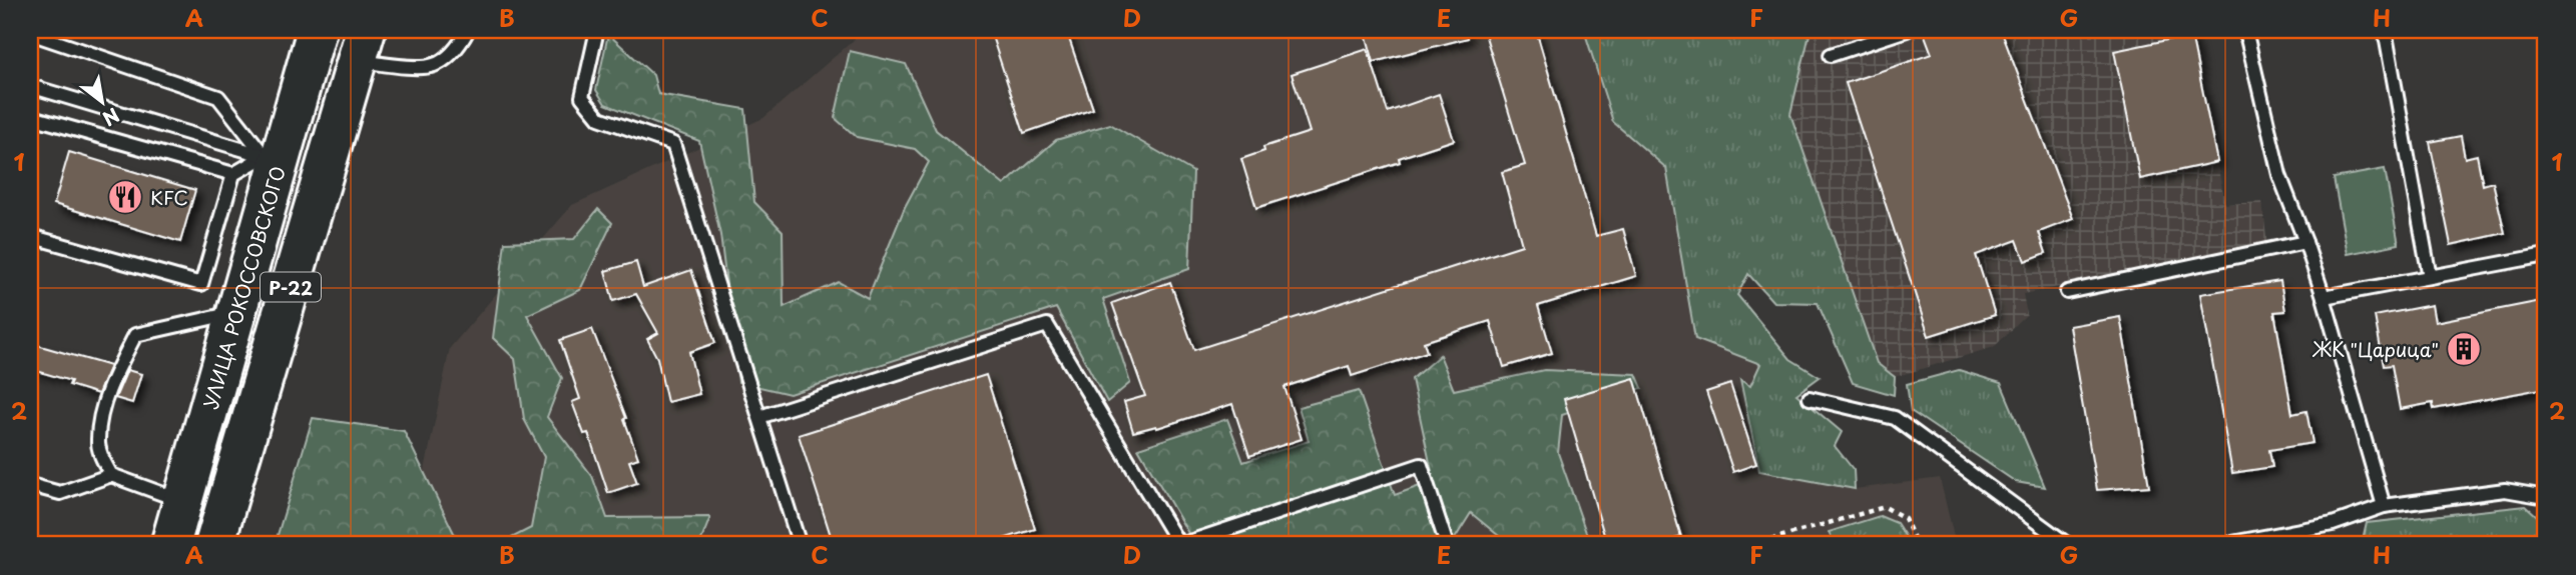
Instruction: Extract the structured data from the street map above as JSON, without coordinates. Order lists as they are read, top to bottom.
{
  "streets": {
    "highway": ["УЛИЦА РОКОССОВСКОГО", "Р-22"]
  },
  "places": {
    "restaurant": ["KFC"],
    "building": ["ЖК \"Царица\""]
  },
  "north": "bottom right",
  "grid": {
    "columns": [
      "A",
      "B",
      "C",
      "D",
      "E",
      "F",
      "G",
      "H"
    ],
    "rows": ["1", "2"]
  }
}
